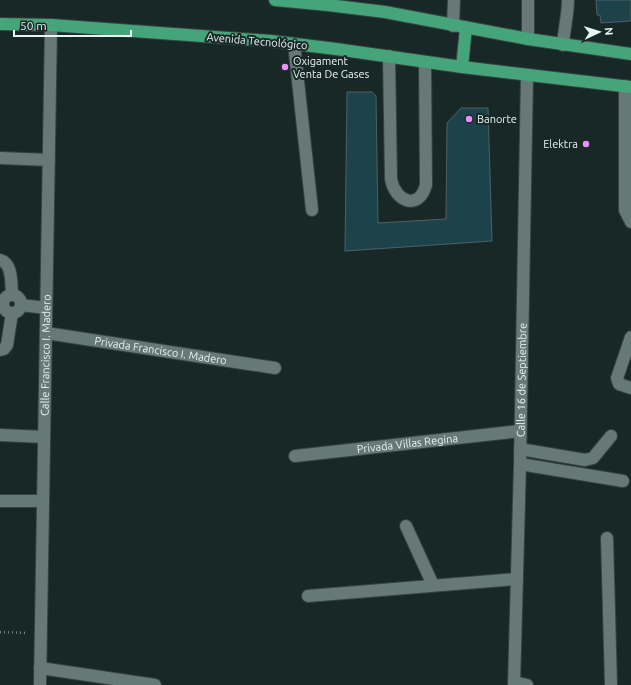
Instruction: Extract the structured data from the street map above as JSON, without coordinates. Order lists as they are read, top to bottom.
{
  "streets": {
    "main road": ["Avenida Tecnológico"],
    "street": [
      "Privada Francisco I. Madero",
      "Calle Francisco I. Madero",
      "Calle 16 de Septiembre",
      "Privada Villas Regina"
    ]
  },
  "crossings": [
    ["Avenida Tecnológico", "Calle Francisco I. Madero"],
    ["Avenida Tecnológico", "Calle 16 de Septiembre"],
    ["Privada Francisco I. Madero", "Calle Francisco I. Madero"],
    ["Calle 16 de Septiembre", "Privada Villas Regina"]
  ],
  "places": ["Oxigament Venta De Gases", "Banorte", "Elektra"],
  "scale_bar": "50 m",
  "north": "right"
}
